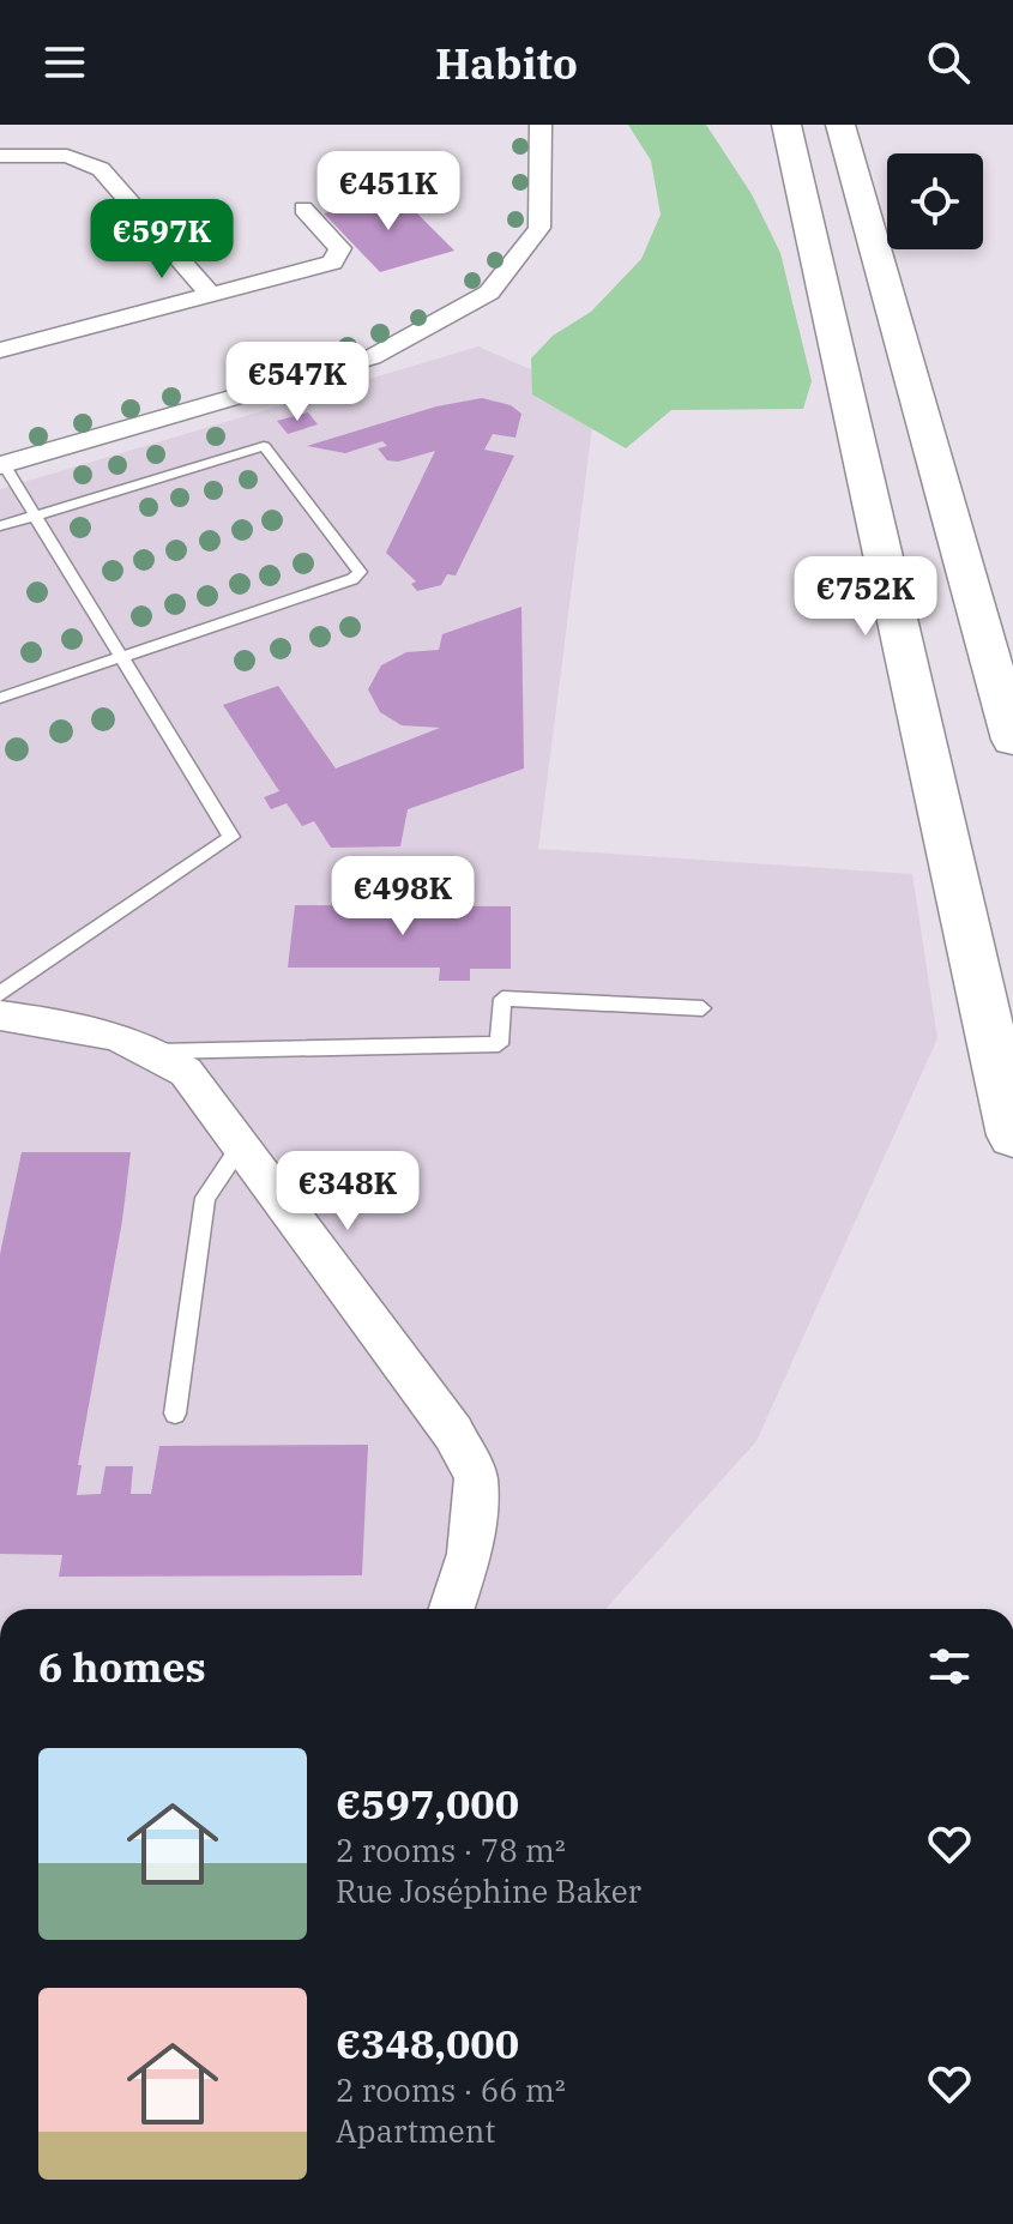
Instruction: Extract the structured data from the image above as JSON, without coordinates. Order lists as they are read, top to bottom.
{
  "page": {
    "header": "Habito",
    "price": [
      "€451K",
      "€597K",
      "€547K",
      "€752K",
      "€498K",
      "€348K"
    ],
    "heading": "6 homes",
    "list": [
      {
        "name": "€597,000",
        "note": "2 rooms · 78 m² · Rue Joséphine Baker"
      },
      {
        "name": "€348,000",
        "note": "2 rooms · 66 m² · Apartment"
      }
    ]
  }
}
